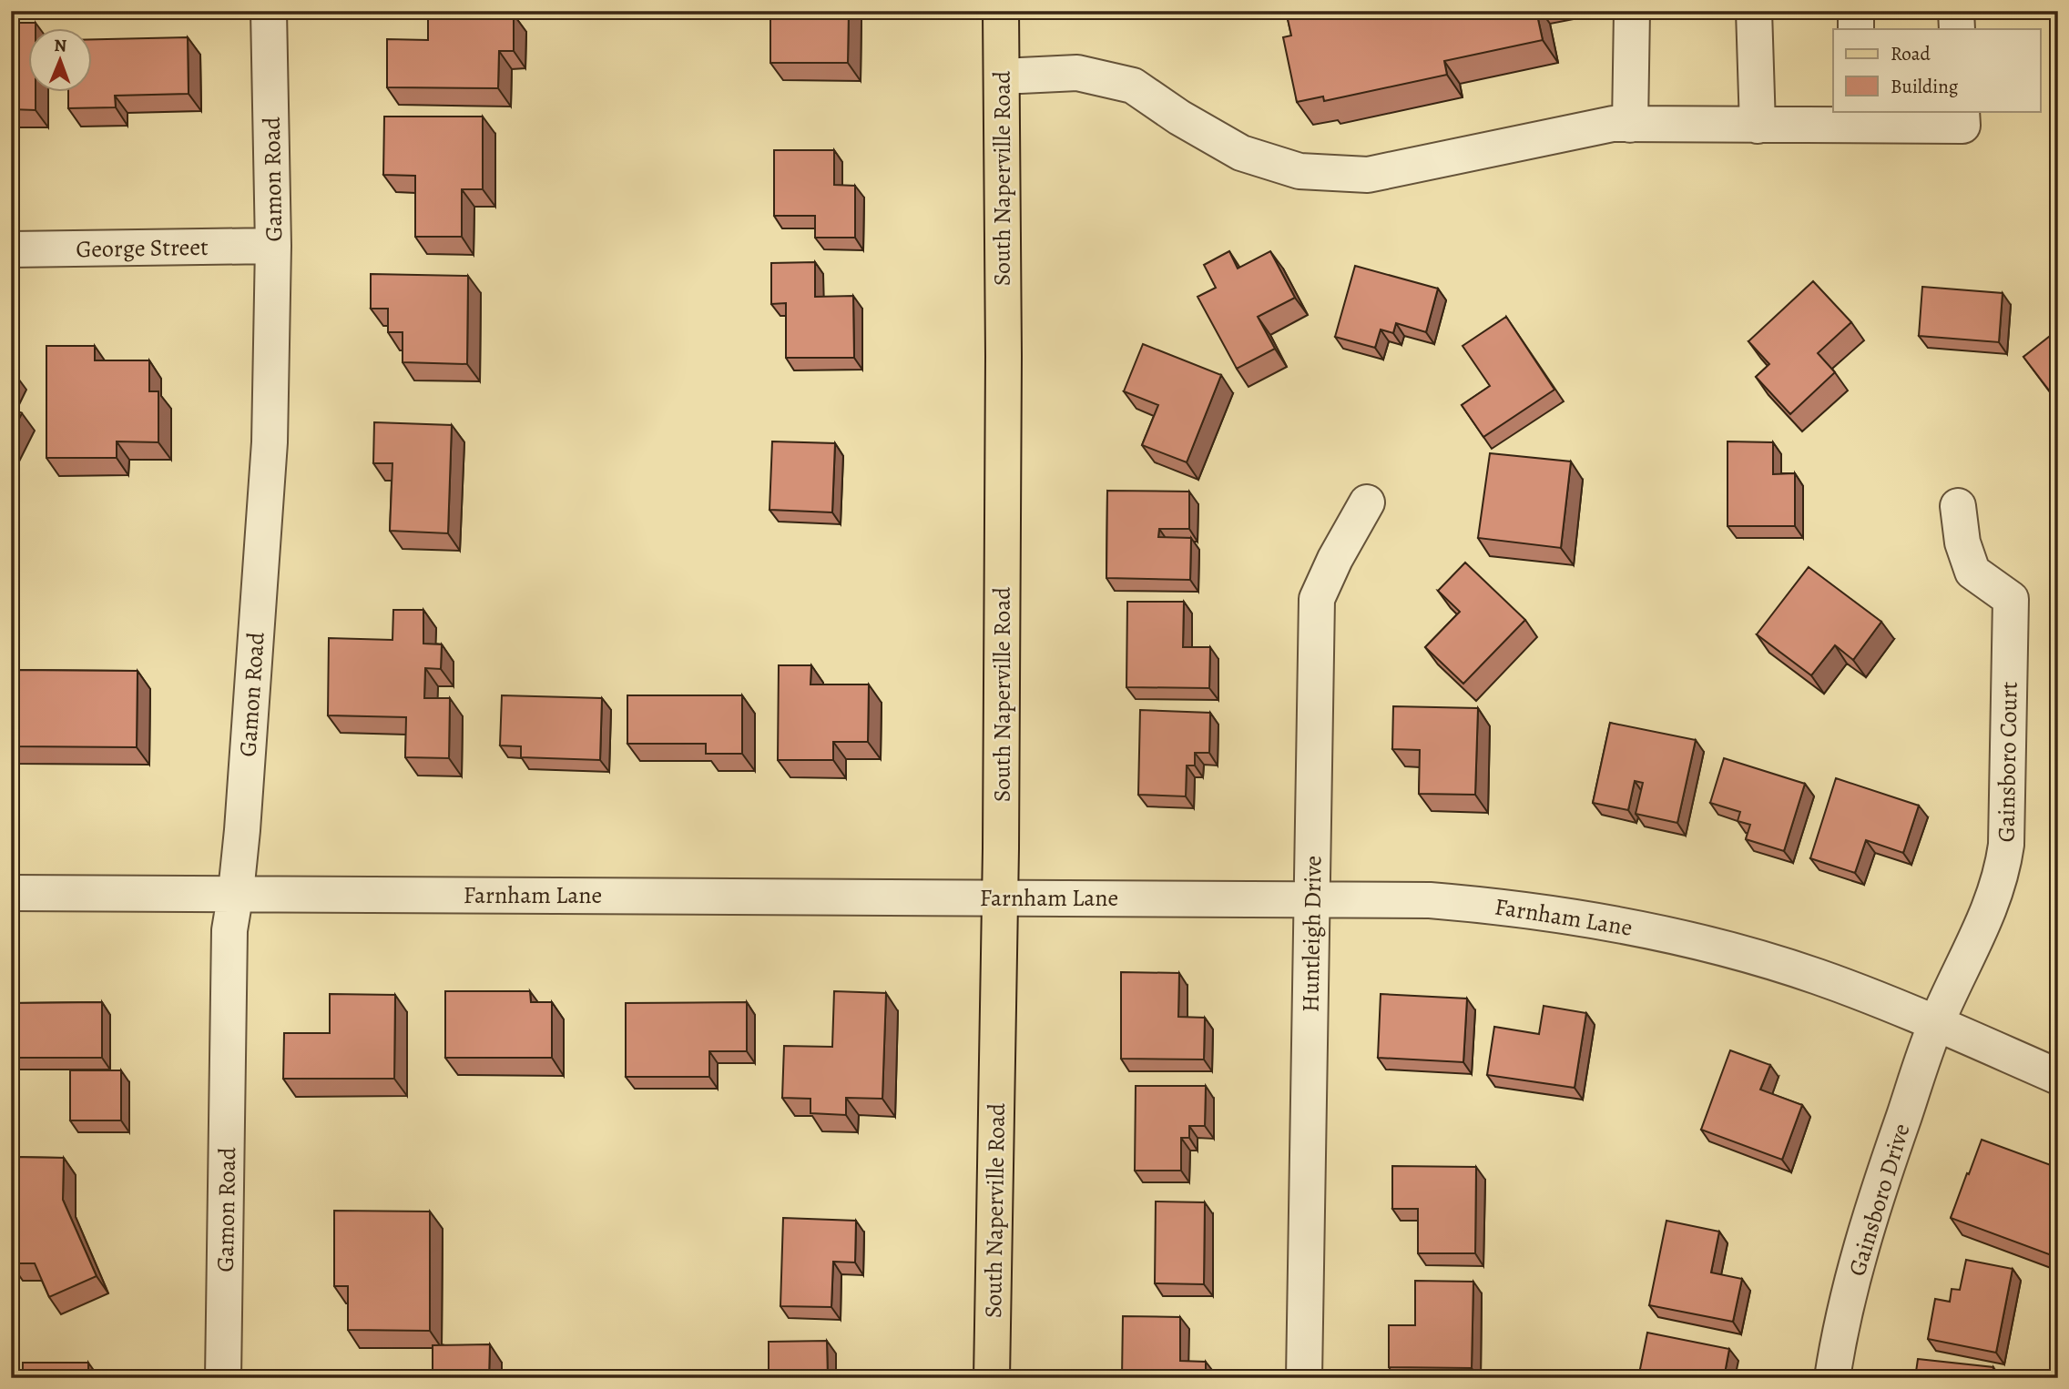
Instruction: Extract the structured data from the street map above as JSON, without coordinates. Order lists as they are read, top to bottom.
{
  "streets": {
    "main road": ["South Naperville Road"],
    "street": [
      "Gamon Road",
      "George Street",
      "Gainsboro Court",
      "Farnham Lane",
      "Huntleigh Drive",
      "Gainsboro Drive"
    ]
  },
  "crossings": [
    ["South Naperville Road", "Farnham Lane"],
    ["Gamon Road", "George Street"],
    ["Gamon Road", "Farnham Lane"],
    ["Gainsboro Court", "Farnham Lane"],
    ["Gainsboro Court", "Gainsboro Drive"],
    ["Farnham Lane", "Huntleigh Drive"],
    ["Farnham Lane", "Gainsboro Drive"]
  ],
  "legend": ["Road", "Building"],
  "north": "top"
}
